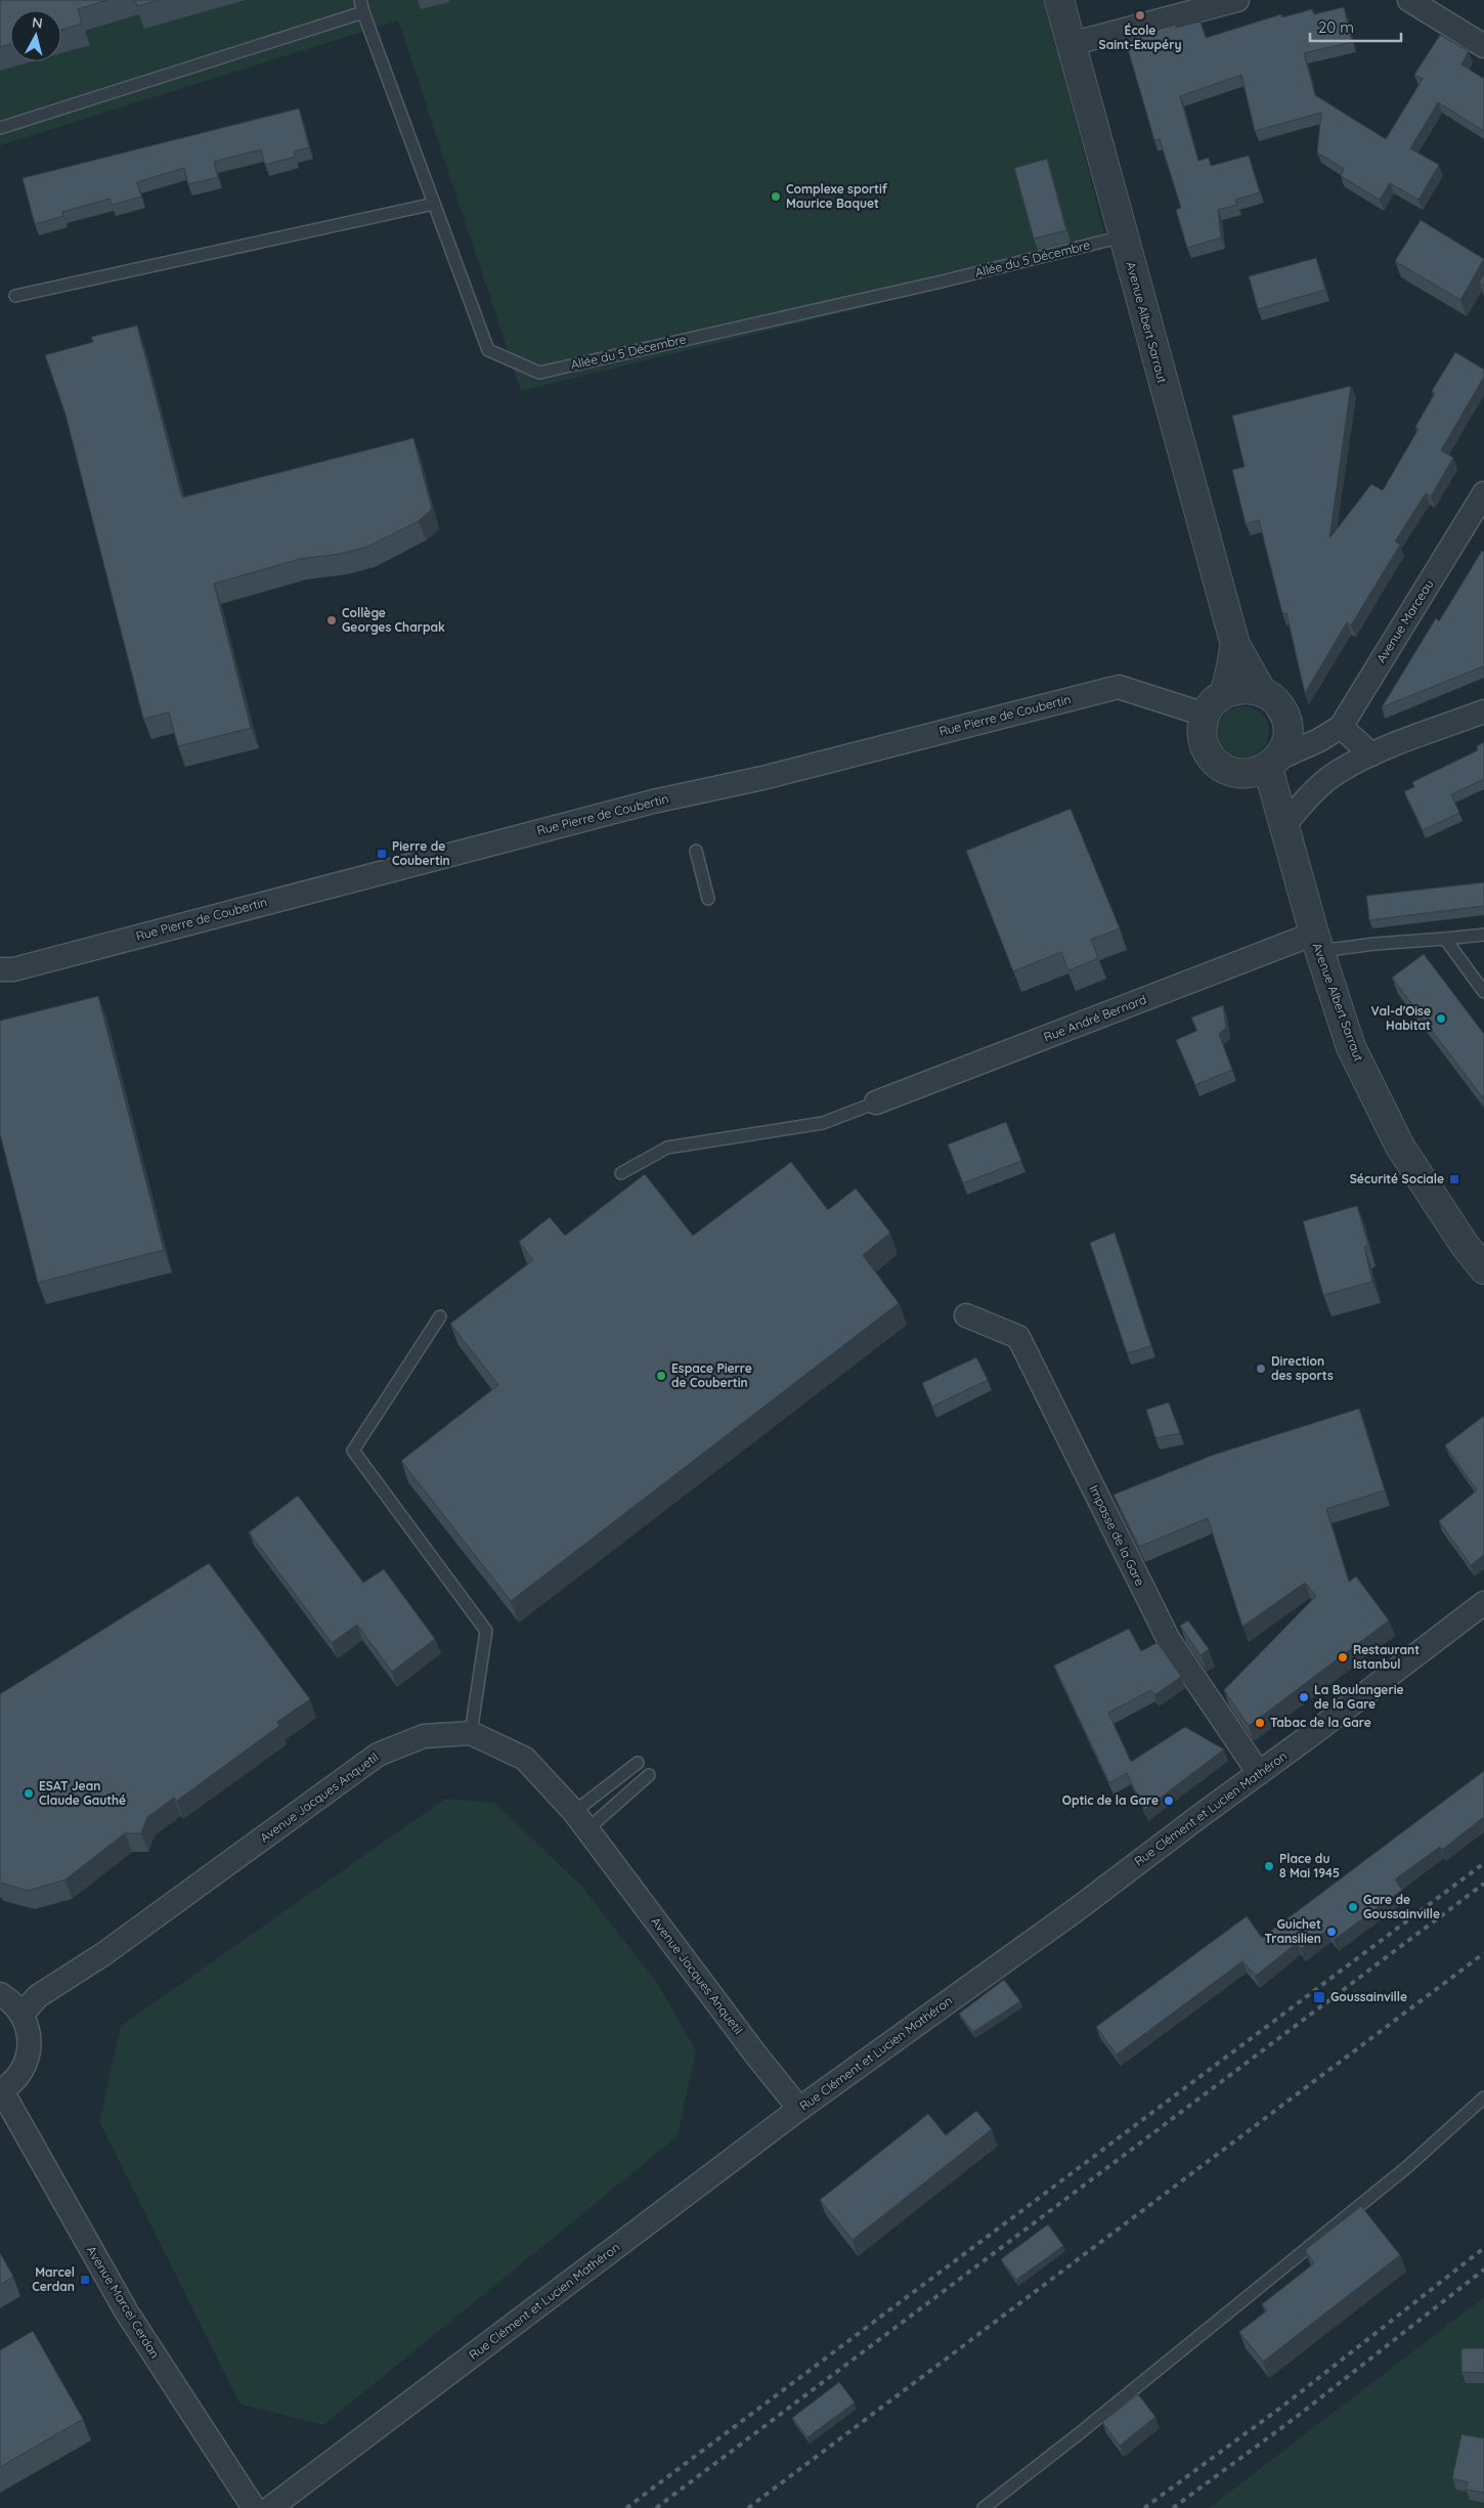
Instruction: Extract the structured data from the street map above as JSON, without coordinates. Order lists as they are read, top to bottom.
{
  "streets": {
    "street": [
      "Avenue Albert Sarraut",
      "Avenue Marceau",
      "Rue Pierre de Coubertin",
      "Rue André Bernard",
      "Impasse de la Gare",
      "Avenue Jacques Anquetil",
      "Rue Clément et Lucien Mathéron",
      "Avenue Marcel Cerdan"
    ],
    "lane": ["Allée du 5 Décembre"]
  },
  "crossings": [
    ["Allée du 5 Décembre", "Avenue Albert Sarraut"],
    ["Avenue Albert Sarraut", "Avenue Marceau"],
    ["Avenue Albert Sarraut", "Rue Pierre de Coubertin"],
    ["Avenue Albert Sarraut", "Rue André Bernard"],
    ["Avenue Marceau", "Rue Pierre de Coubertin"],
    ["Impasse de la Gare", "Rue Clément et Lucien Mathéron"],
    ["Avenue Jacques Anquetil", "Rue Clément et Lucien Mathéron"]
  ],
  "places": {
    "other": [
      "École Saint-Exupéry",
      "Complexe sportif Maurice Baquet",
      "Collège Georges Charpak",
      "Val-d'Oise Habitat",
      "Direction des sports",
      "Espace Pierre de Coubertin",
      "Restaurant Istanbul",
      "La Boulangerie de la Gare",
      "Tabac de la Gare",
      "ESAT Jean Claude Gauthé",
      "Optic de la Gare",
      "Place du 8 Mai 1945",
      "Gare de Goussainville",
      "Guichet Transilien"
    ],
    "transit": [
      "Pierre de Coubertin",
      "Sécurité Sociale",
      "Goussainville",
      "Marcel Cerdan"
    ]
  },
  "scale_bar": "20 m",
  "north": "top"
}
